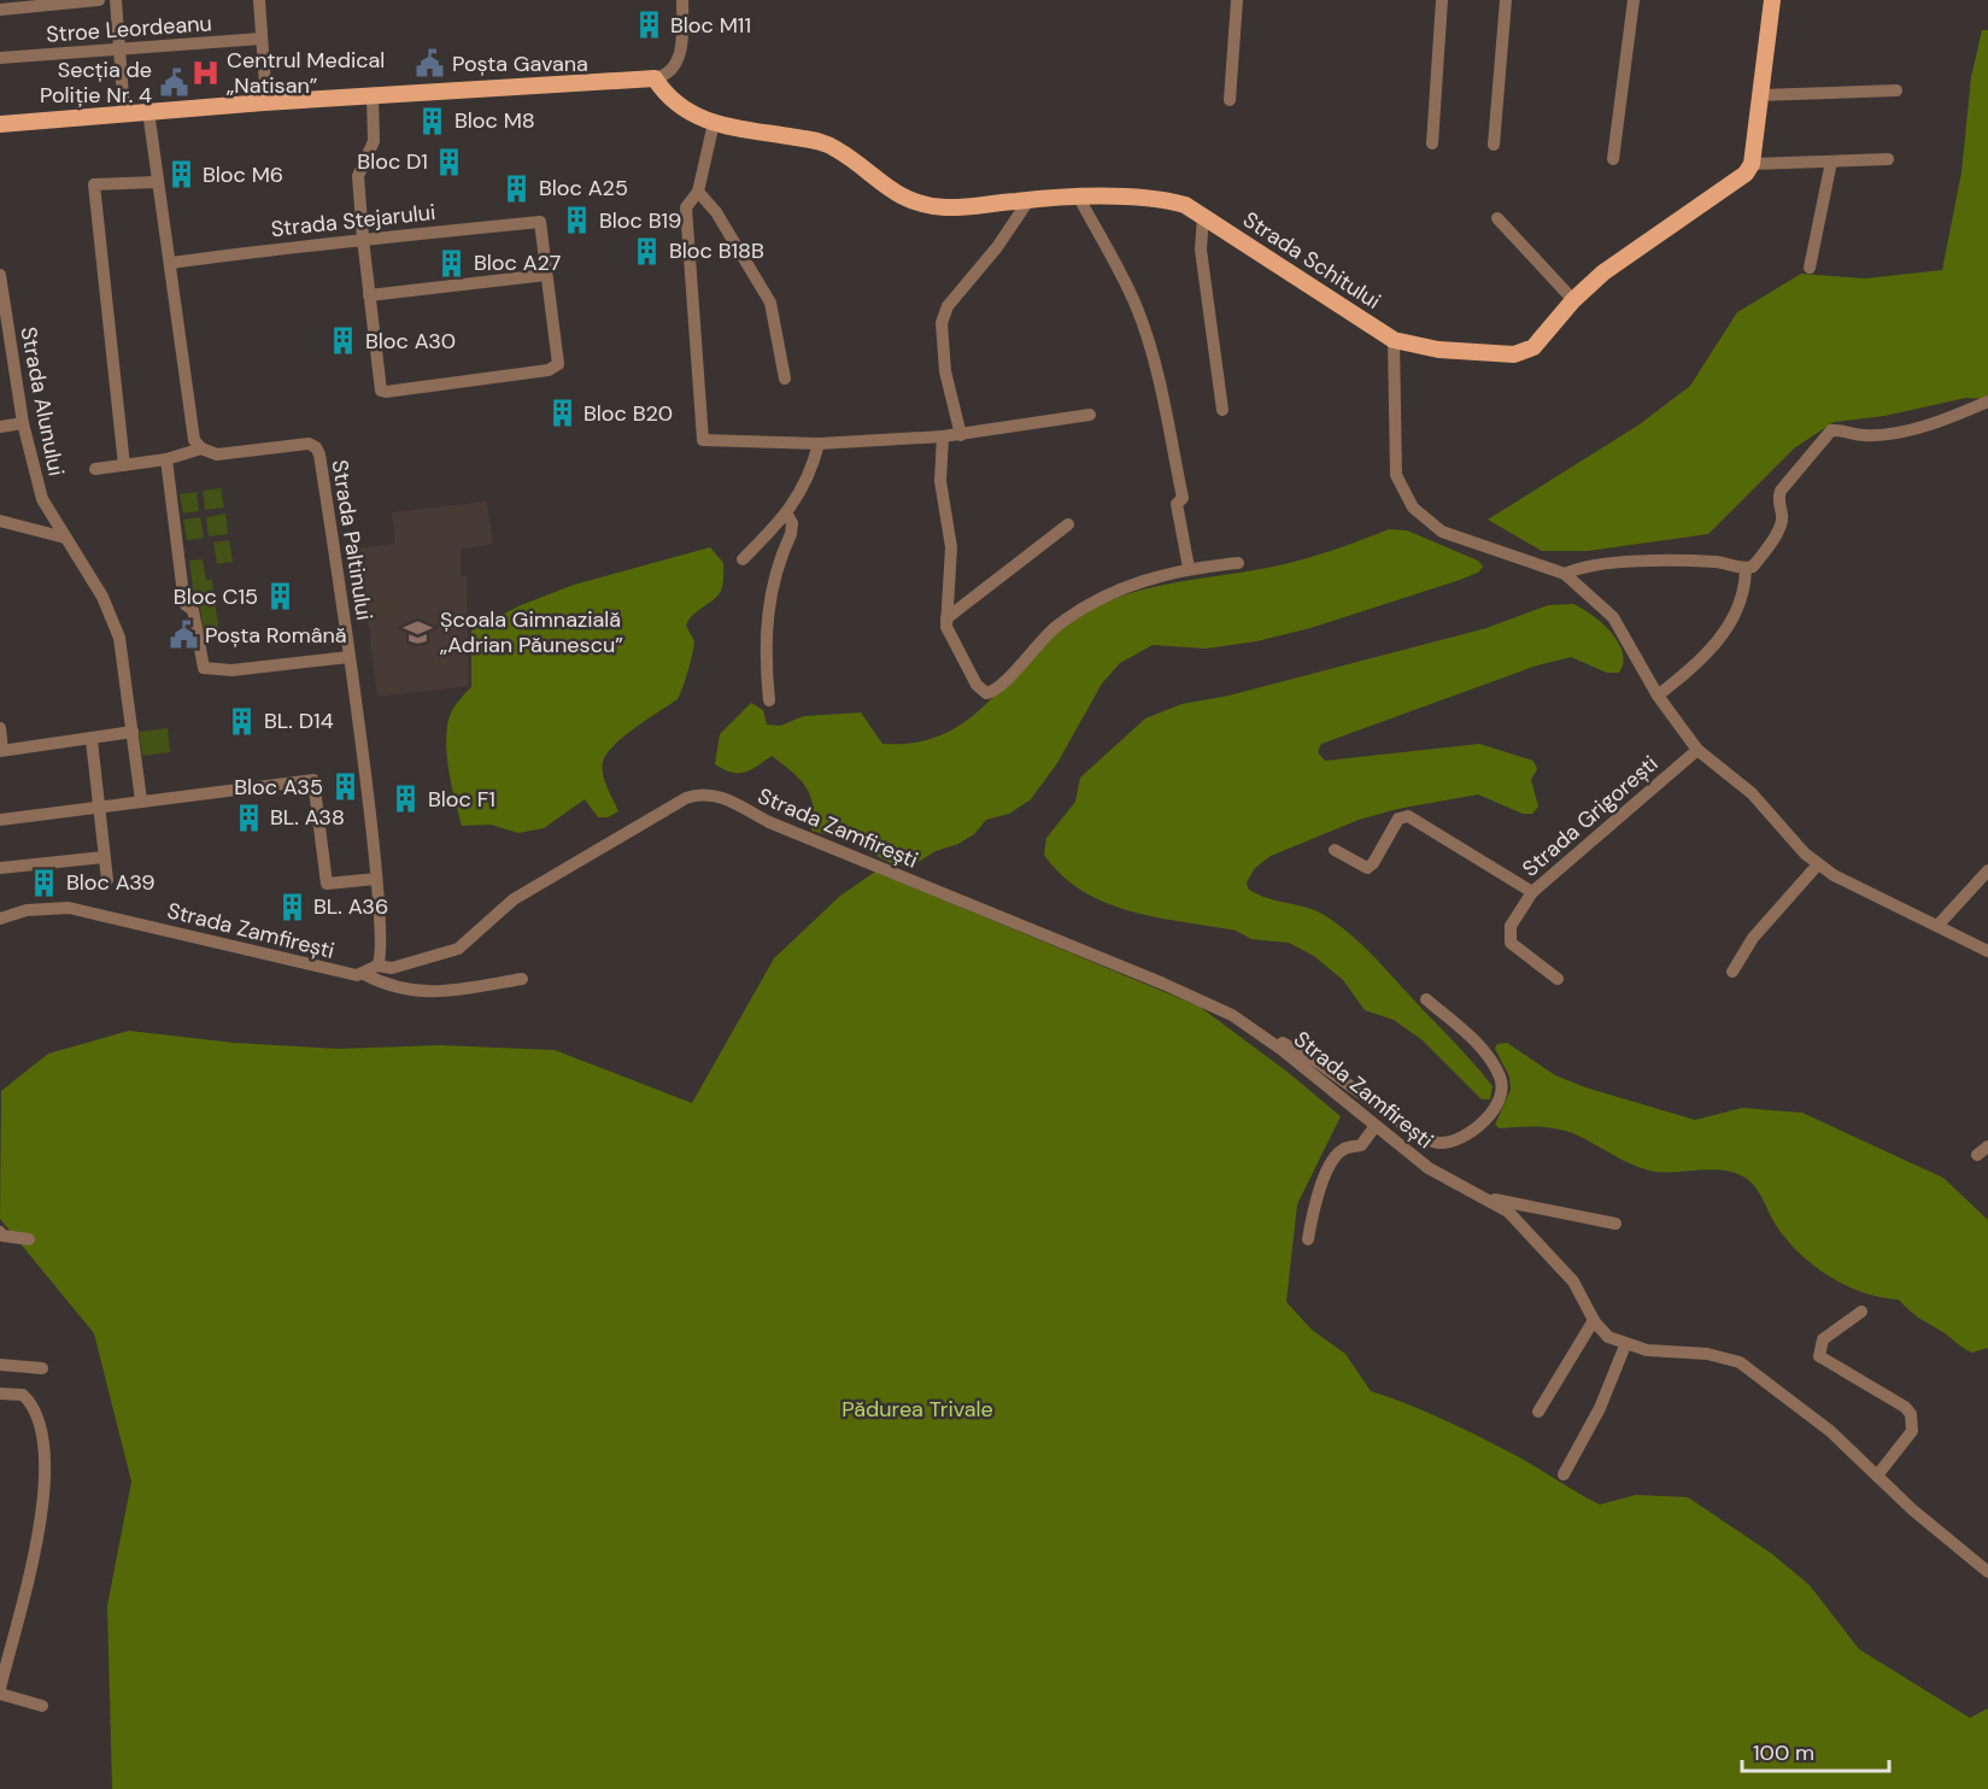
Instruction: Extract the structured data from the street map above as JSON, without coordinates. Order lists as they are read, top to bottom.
{
  "streets": {
    "main road": ["Strada Schitului"],
    "street": [
      "Stroe Leordeanu",
      "Strada Stejarului",
      "Strada Alunului",
      "Strada Paltinului",
      "Strada Grigorești",
      "Strada Zamfirești"
    ]
  },
  "crossings": [
    ["Strada Paltinului", "Strada Zamfirești"]
  ],
  "parks": ["Pădurea Trivale"],
  "places": {
    "building": [
      "Bloc M11",
      "Bloc M8",
      "Bloc D1",
      "Bloc M6",
      "Bloc A25",
      "Bloc B19",
      "Bloc B18B",
      "Bloc A27",
      "Bloc A30",
      "Bloc B20",
      "Bloc C15",
      "BL. D14",
      "Bloc A35",
      "Bloc F1",
      "BL. A38",
      "Bloc A39",
      "BL. A36"
    ],
    "public building": ["Poșta Gavana", "Secția de Poliție Nr. 4", "Poșta Română"],
    "hospital": ["Centrul Medical „Natisan”"],
    "school or university": ["Școala Gimnazială „Adrian Păunescu”"]
  },
  "scale_bar": "100 m"
}
